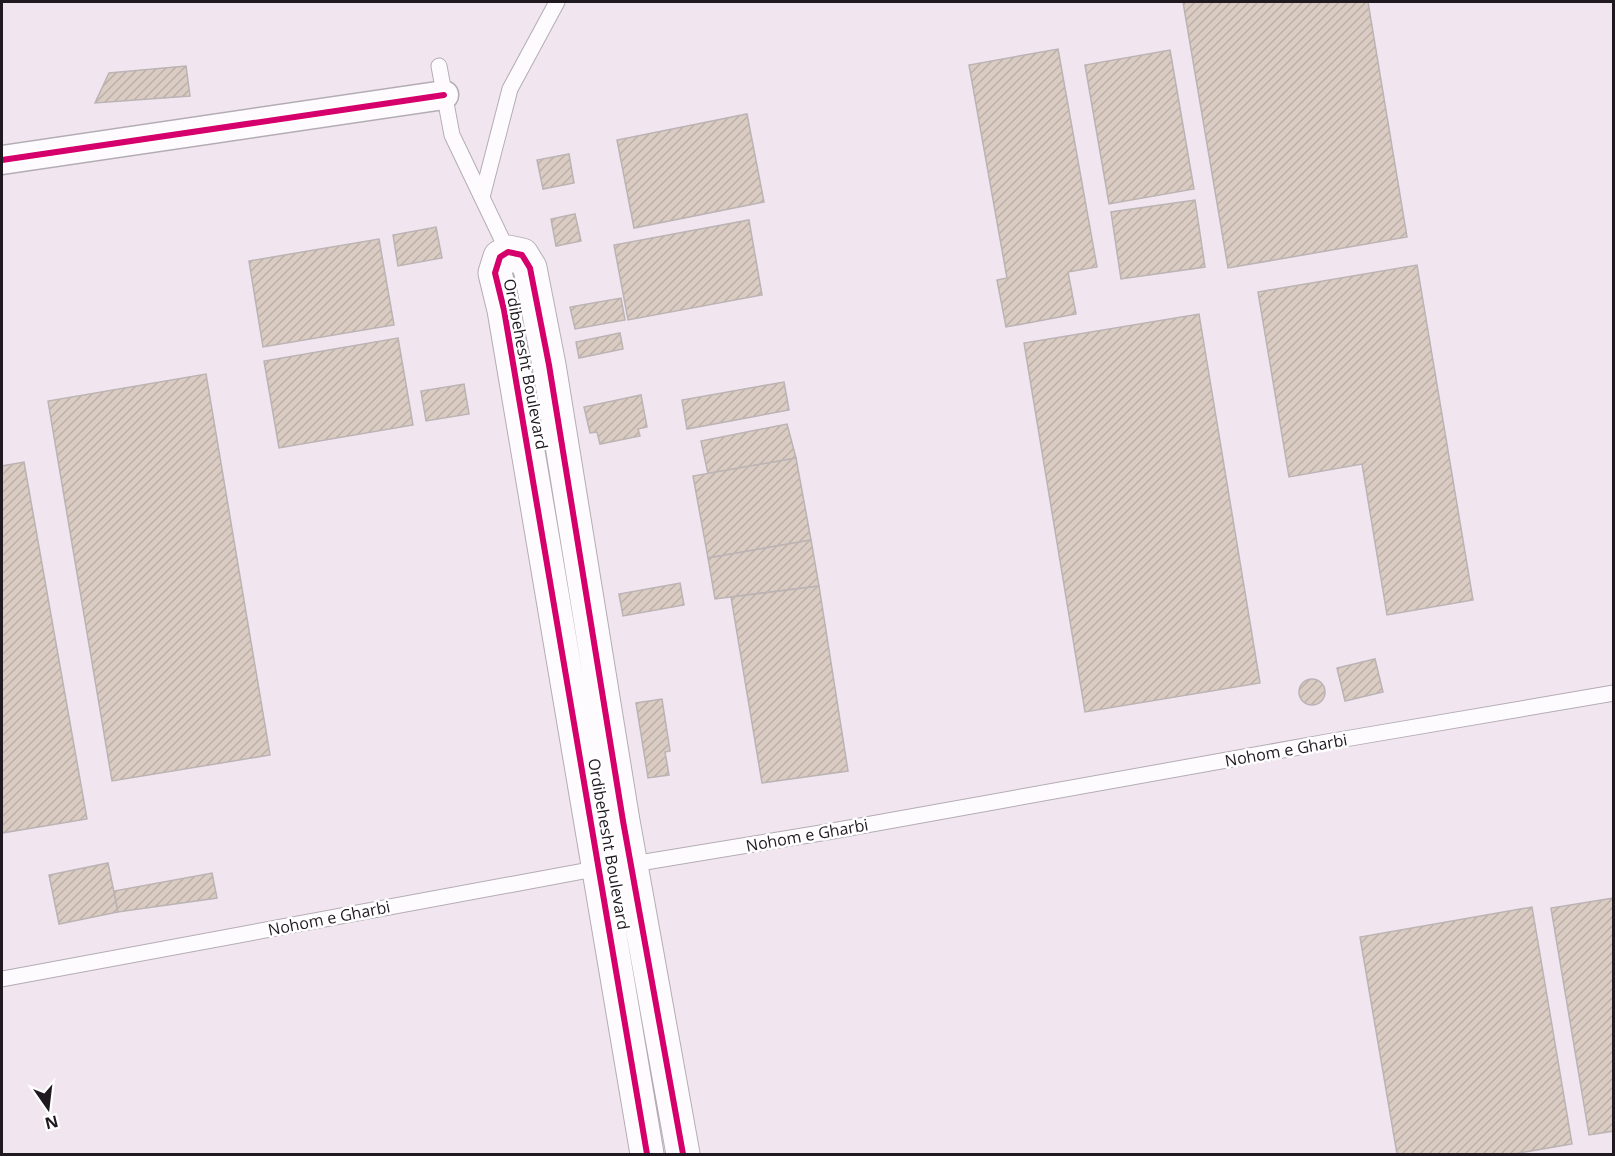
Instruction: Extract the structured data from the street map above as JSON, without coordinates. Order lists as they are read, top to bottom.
{
  "streets": {
    "street": ["Ordibehesht Boulevard"],
    "lane": ["Nohom e Gharbi"]
  },
  "crossings": [
    ["Ordibehesht Boulevard", "Nohom e Gharbi"]
  ],
  "north": "bottom"
}
